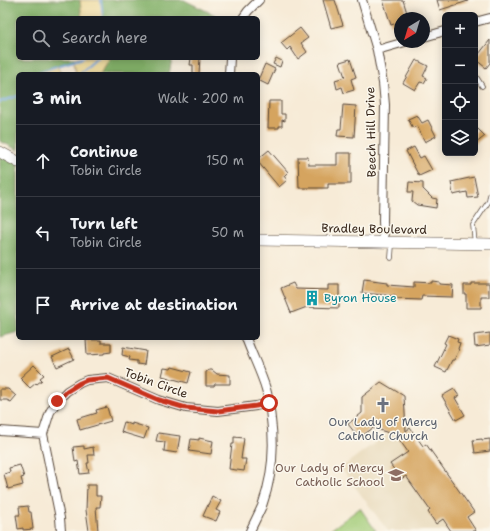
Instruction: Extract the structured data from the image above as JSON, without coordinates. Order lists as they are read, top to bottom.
{
  "streets": {
    "main road": ["Bradley Boulevard"],
    "street": ["Beech Hill Drive", "Tobin Circle"]
  },
  "crossings": [
    ["Beech Hill Drive", "Bradley Boulevard"]
  ],
  "places": {
    "building": ["Byron House"],
    "church": ["Our Lady of Mercy Catholic Church"],
    "school or university": ["Our Lady of Mercy Catholic School"]
  },
  "north": "bottom left",
  "page": {
    "map_buttons": ["+", "−"],
    "search": "Search here",
    "heading": ["3 min", "Walk · 200 m"],
    "list": [
      ["Continue", "Tobin Circle", "150 m"],
      ["Turn left", "Tobin Circle", "50 m"],
      "Arrive at destination"
    ]
  }
}
